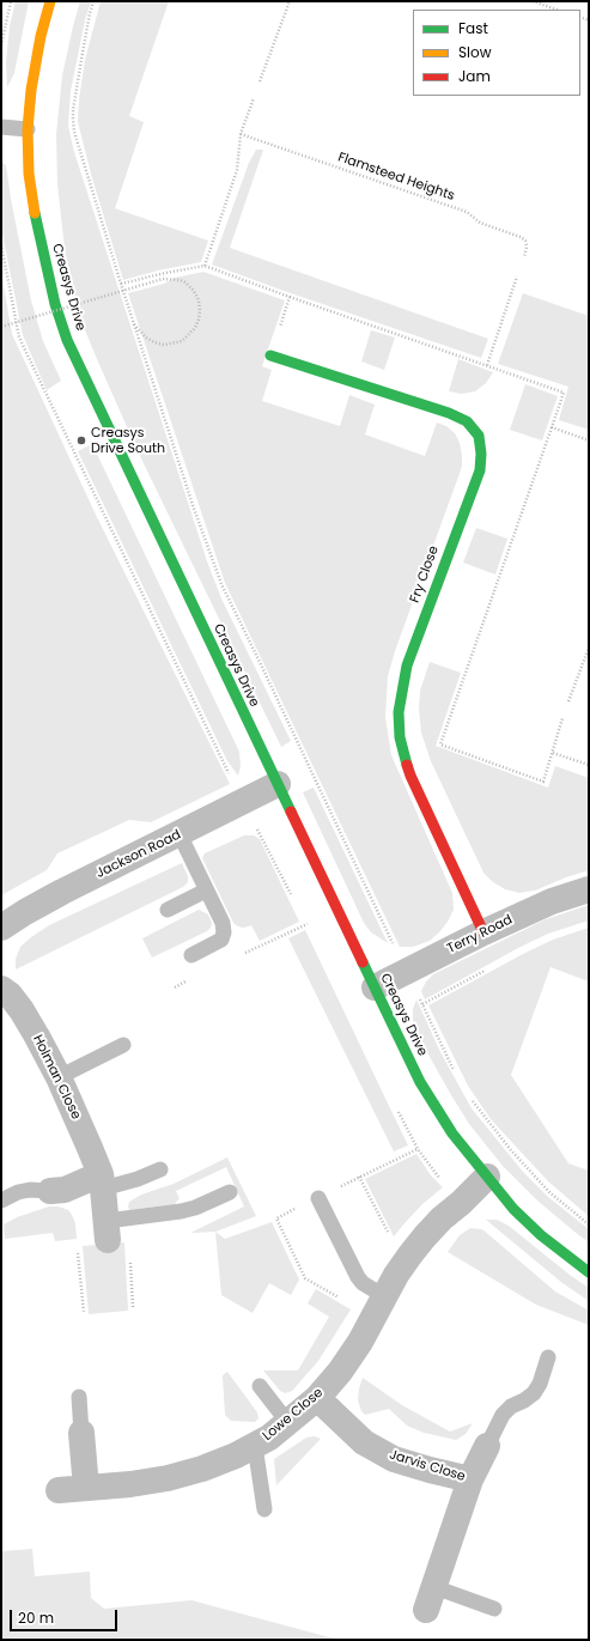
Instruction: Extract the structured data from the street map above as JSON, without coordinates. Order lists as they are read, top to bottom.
{
  "streets": {
    "street": [
      "Creasys Drive",
      "Fry Close",
      "Jackson Road",
      "Terry Road",
      "Holman Close",
      "Lowe Close",
      "Jarvis Close"
    ],
    "path": ["Flamsteed Heights"]
  },
  "crossings": [
    ["Creasys Drive", "Jackson Road"],
    ["Creasys Drive", "Terry Road"],
    ["Creasys Drive", "Lowe Close"],
    ["Fry Close", "Terry Road"],
    ["Lowe Close", "Jarvis Close"]
  ],
  "places": ["Creasys Drive South"],
  "legend": ["Fast", "Slow", "Jam"],
  "scale_bar": "20 m"
}
